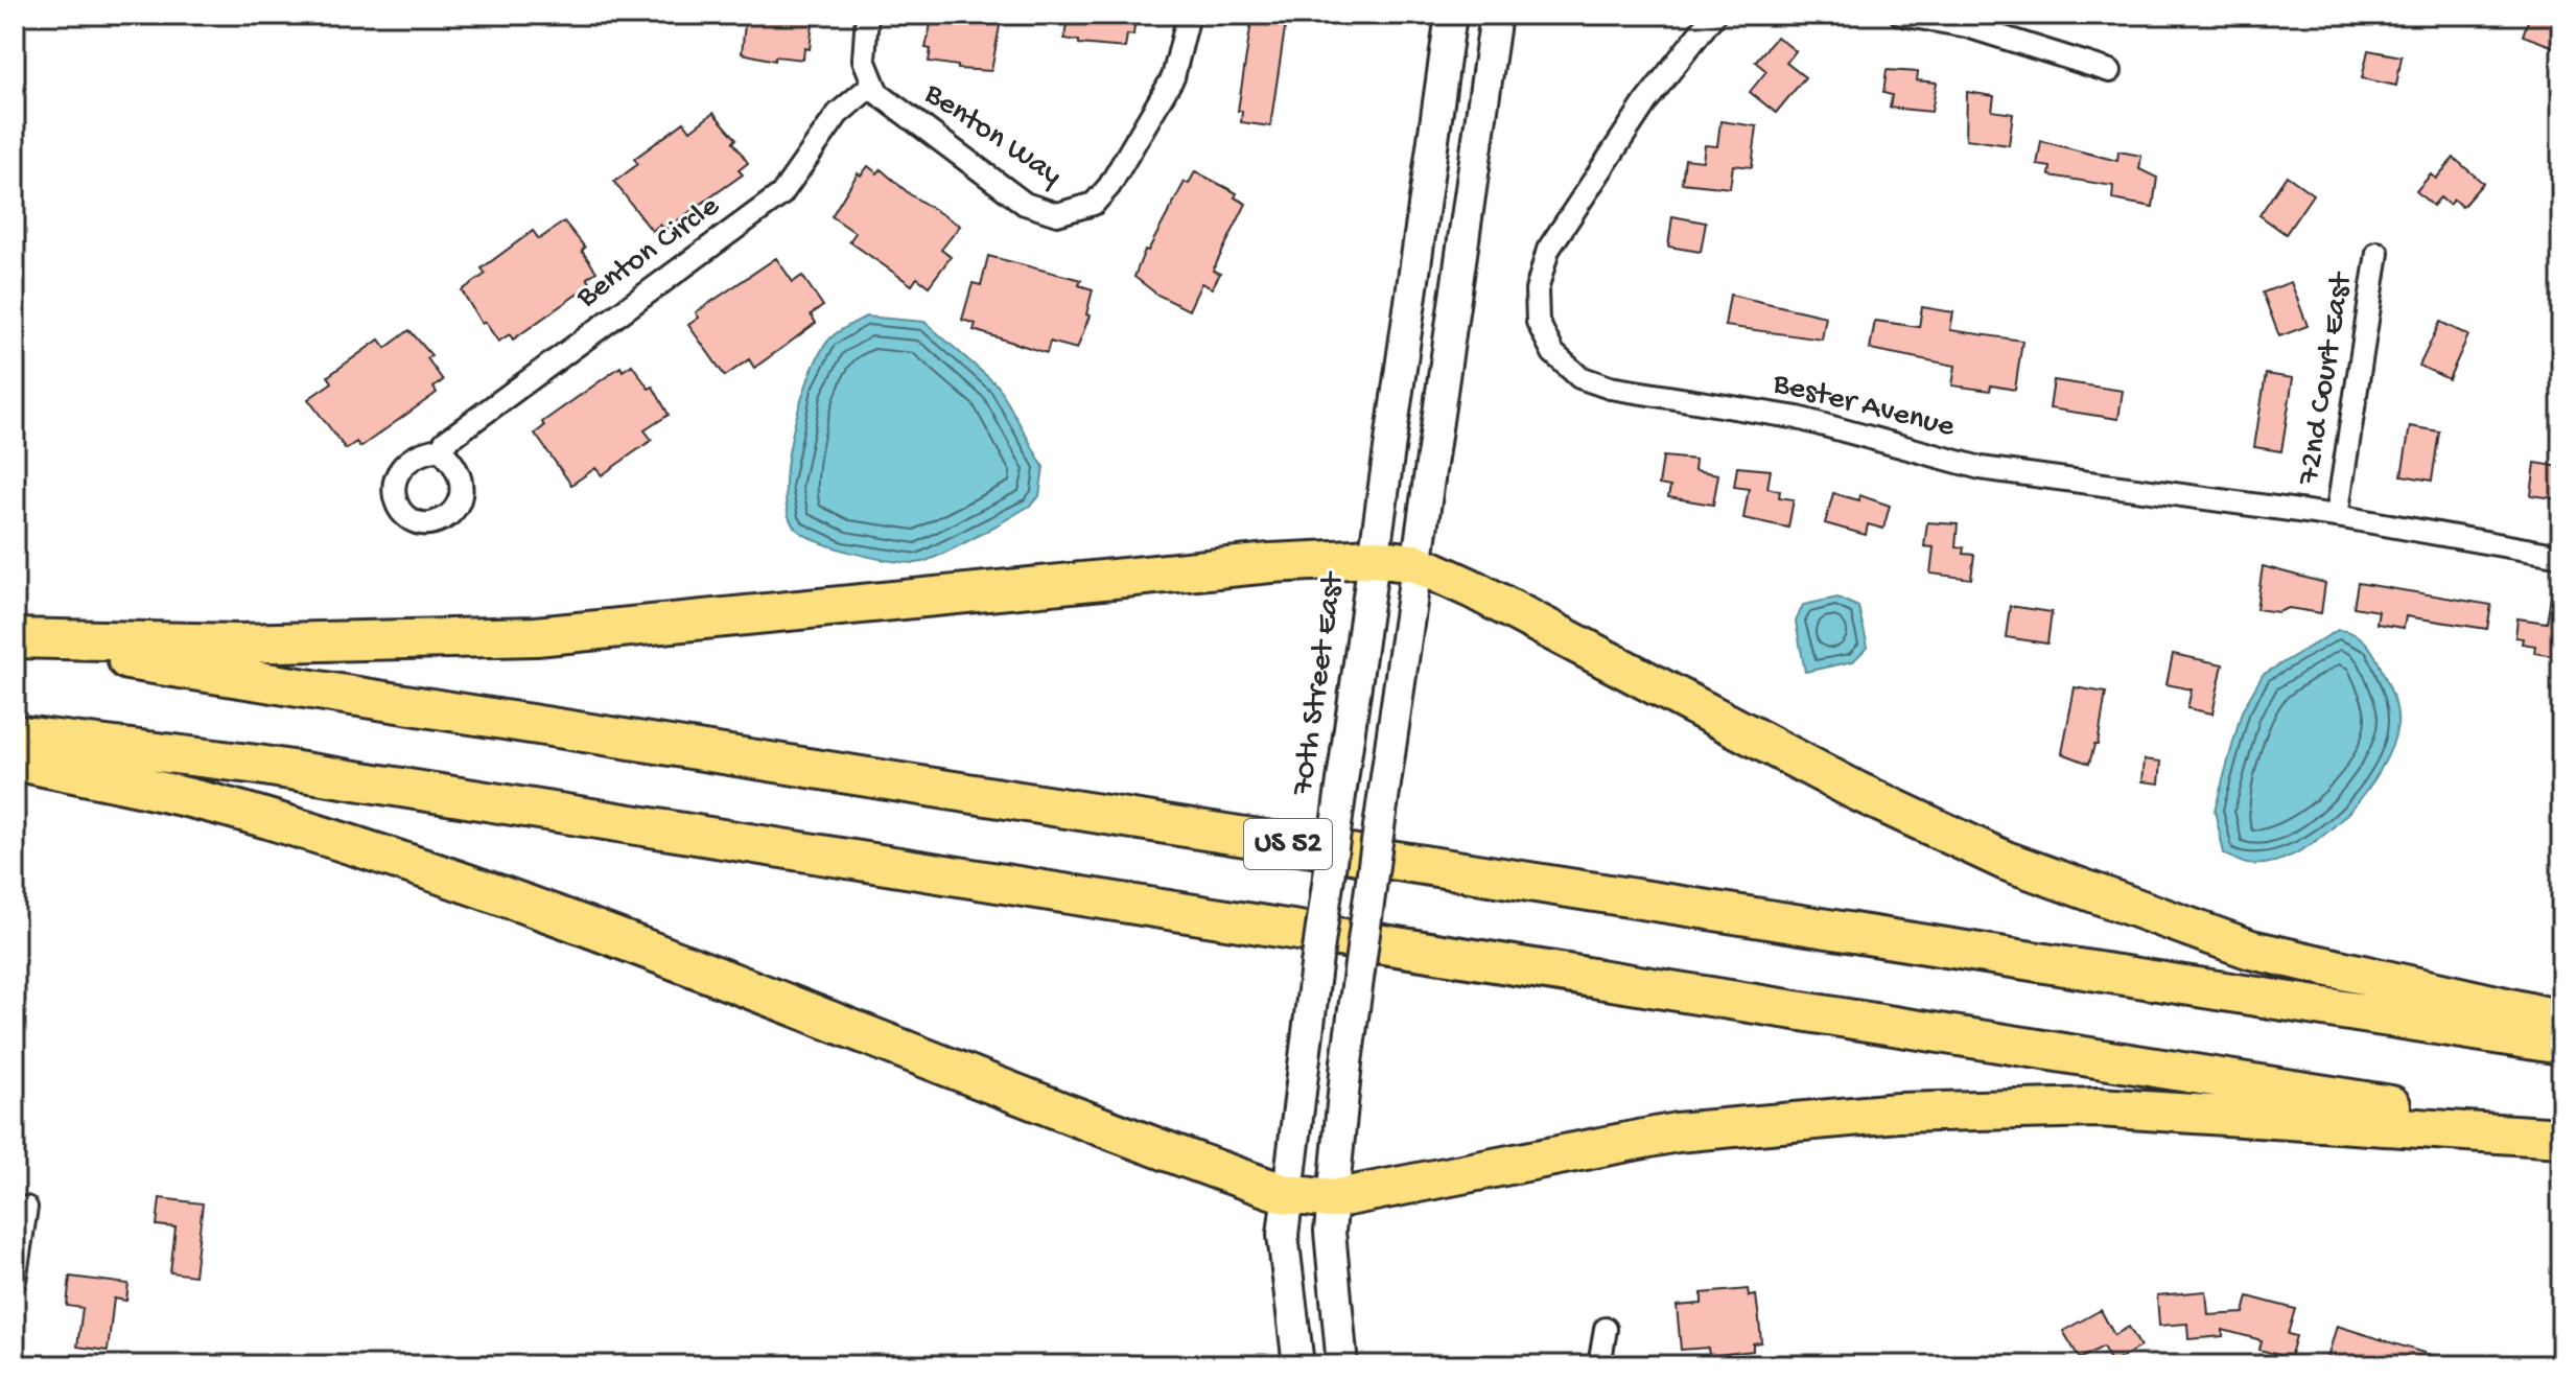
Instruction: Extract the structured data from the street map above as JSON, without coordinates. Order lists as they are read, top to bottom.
{
  "streets": {
    "highway": ["US 52"],
    "main road": ["70th Street East"],
    "street": [
      "Benton Way",
      "Benton Circle",
      "72nd Court East",
      "Bester Avenue"
    ]
  },
  "crossings": [
    ["Benton Way", "Benton Circle"],
    ["72nd Court East", "Bester Avenue"]
  ]
}
